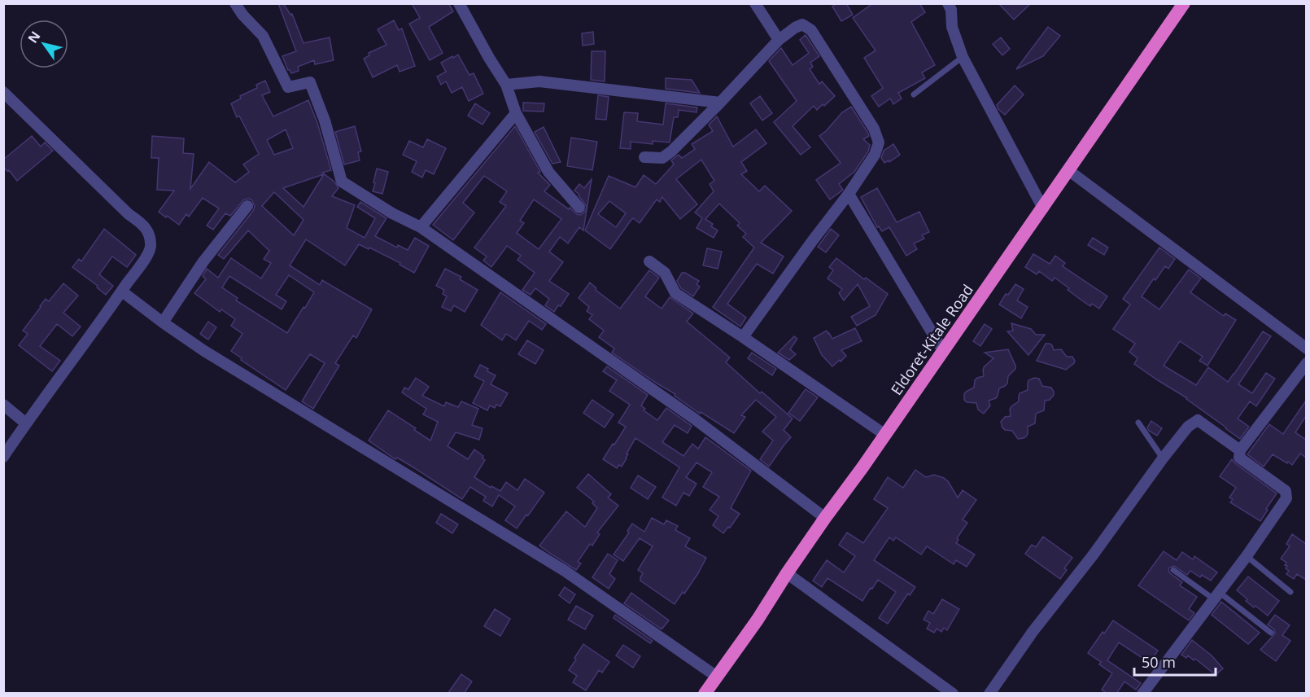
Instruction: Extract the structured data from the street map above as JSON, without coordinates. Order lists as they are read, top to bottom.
{
  "streets": {
    "highway": ["Eldoret-Kitale Road"]
  },
  "scale_bar": "50 m",
  "north": "top left"
}
